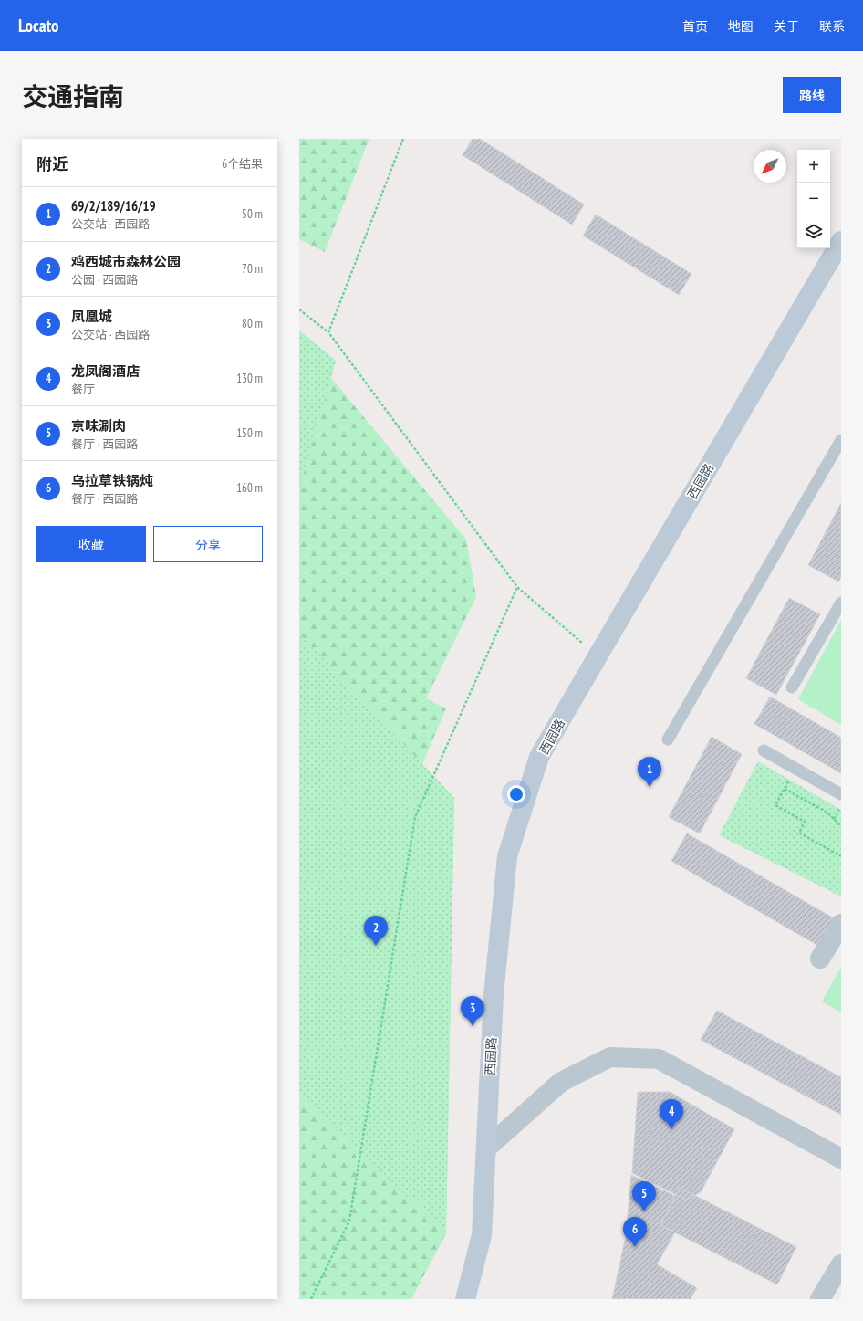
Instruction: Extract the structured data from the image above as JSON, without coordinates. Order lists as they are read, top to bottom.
{
  "streets": {
    "main road": ["西园路"]
  },
  "north": "bottom left",
  "page": {
    "header": "Locato",
    "nav": [
      "首页",
      "地图",
      "关于",
      "联系"
    ],
    "title": "交通指南",
    "buttons": [
      "路线",
      ["收藏", "分享"]
    ],
    "heading": ["附近", "6个结果"],
    "map_buttons": ["+", "−"],
    "list": [
      {
        "mark": "1",
        "name": "69/2/189/16/19",
        "note": "公交站 · 西园路",
        "value": "50 m"
      },
      {
        "mark": "2",
        "name": "鸡西城市森林公园",
        "note": "公园 · 西园路",
        "value": "70 m"
      },
      {
        "mark": "3",
        "name": "凤凰城",
        "note": "公交站 · 西园路",
        "value": "80 m"
      },
      {
        "mark": "4",
        "name": "龙凤阁酒店",
        "note": "餐厅",
        "value": "130 m"
      },
      {
        "mark": "5",
        "name": "京味涮肉",
        "note": "餐厅 · 西园路",
        "value": "150 m"
      },
      {
        "mark": "6",
        "name": "乌拉草铁锅炖",
        "note": "餐厅 · 西园路",
        "value": "160 m"
      }
    ],
    "pins": [
      "1",
      "2",
      "3",
      "4",
      "5",
      "6"
    ]
  }
}
